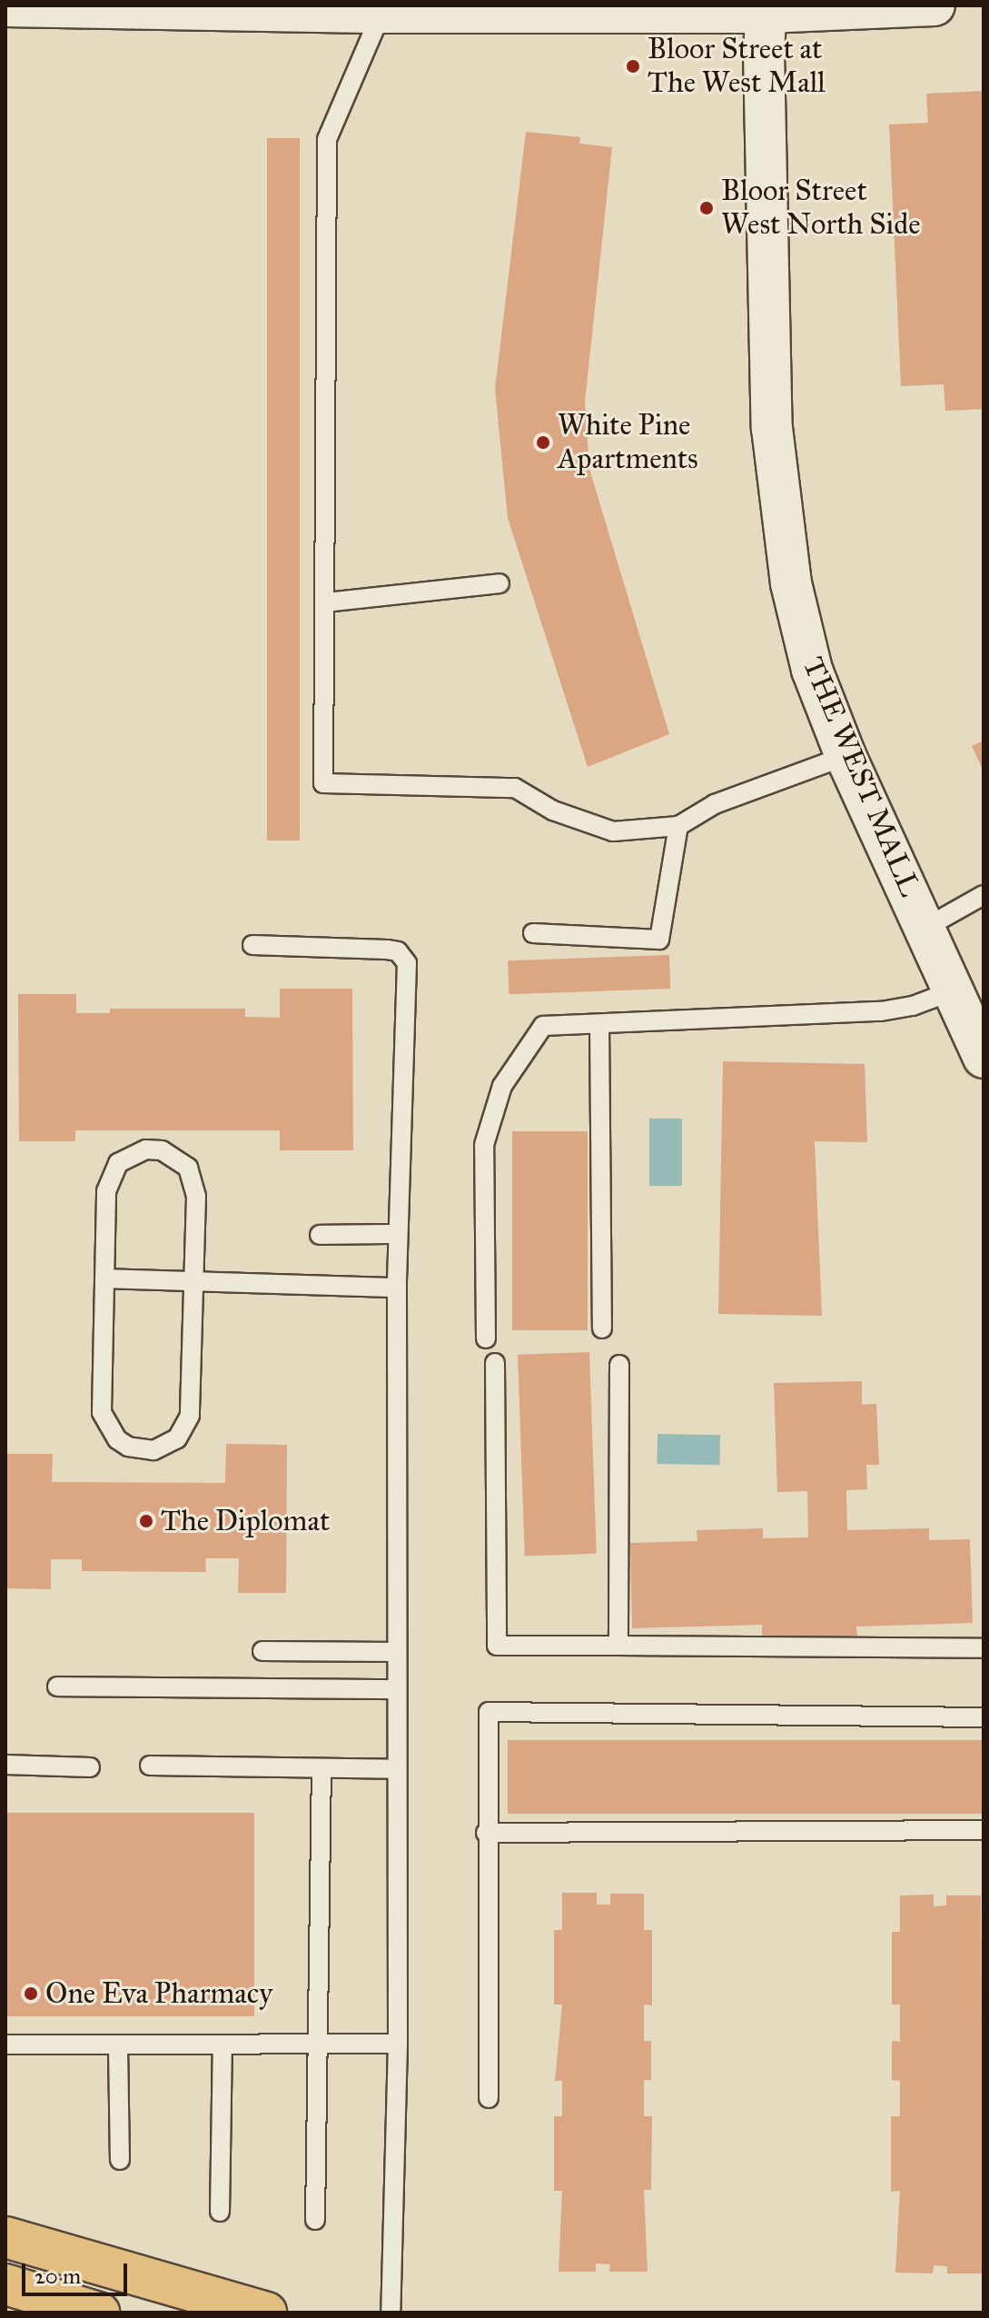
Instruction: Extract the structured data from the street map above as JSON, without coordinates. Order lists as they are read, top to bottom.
{
  "streets": {
    "main road": ["THE WEST MALL"]
  },
  "places": [
    "Bloor Street at The West Mall",
    "Bloor Street West North Side",
    "White Pine Apartments",
    "The Diplomat",
    "One Eva Pharmacy"
  ],
  "scale_bar": "20 m"
}
